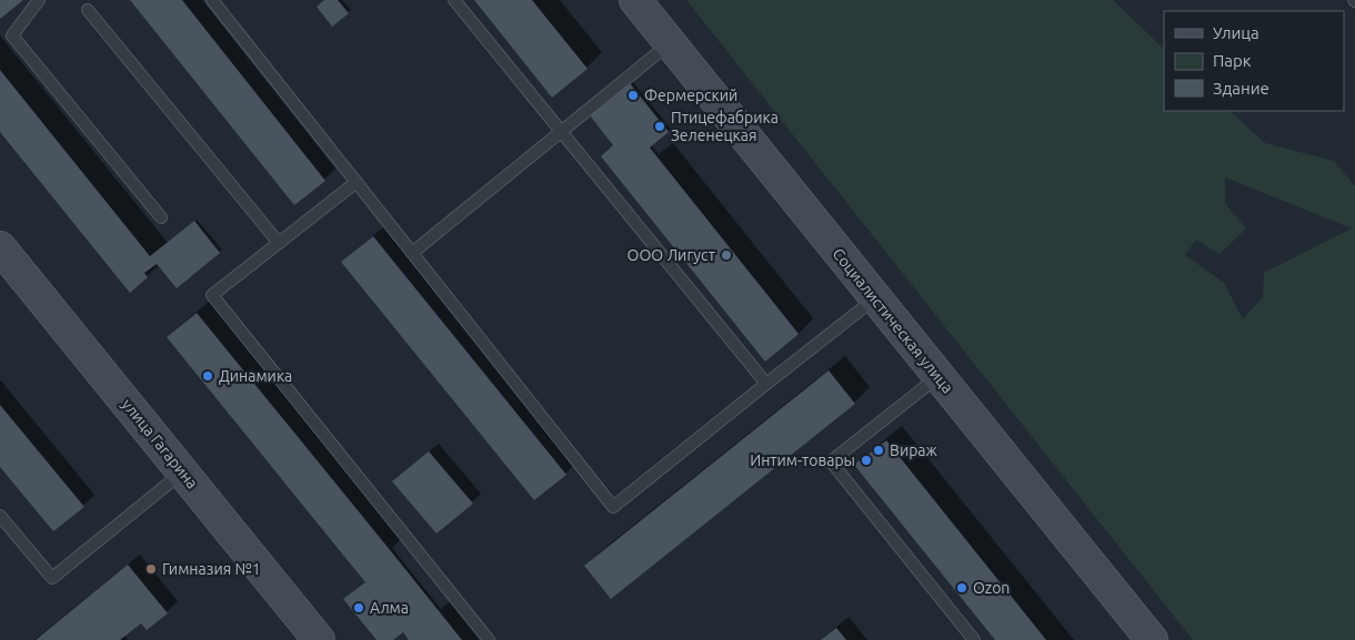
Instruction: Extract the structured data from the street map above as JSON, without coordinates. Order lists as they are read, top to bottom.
{
  "streets": {
    "main road": ["Социалистическая улица", "улица Гагарина"]
  },
  "places": [
    "Фермерский",
    "Птицефабрика Зеленецкая",
    "ООО Лигуст",
    "Динамика",
    "Вираж",
    "Интим-товары",
    "Гимназия №1",
    "Ozon",
    "Алма"
  ],
  "legend": ["Улица", "Парк", "Здание"]
}
